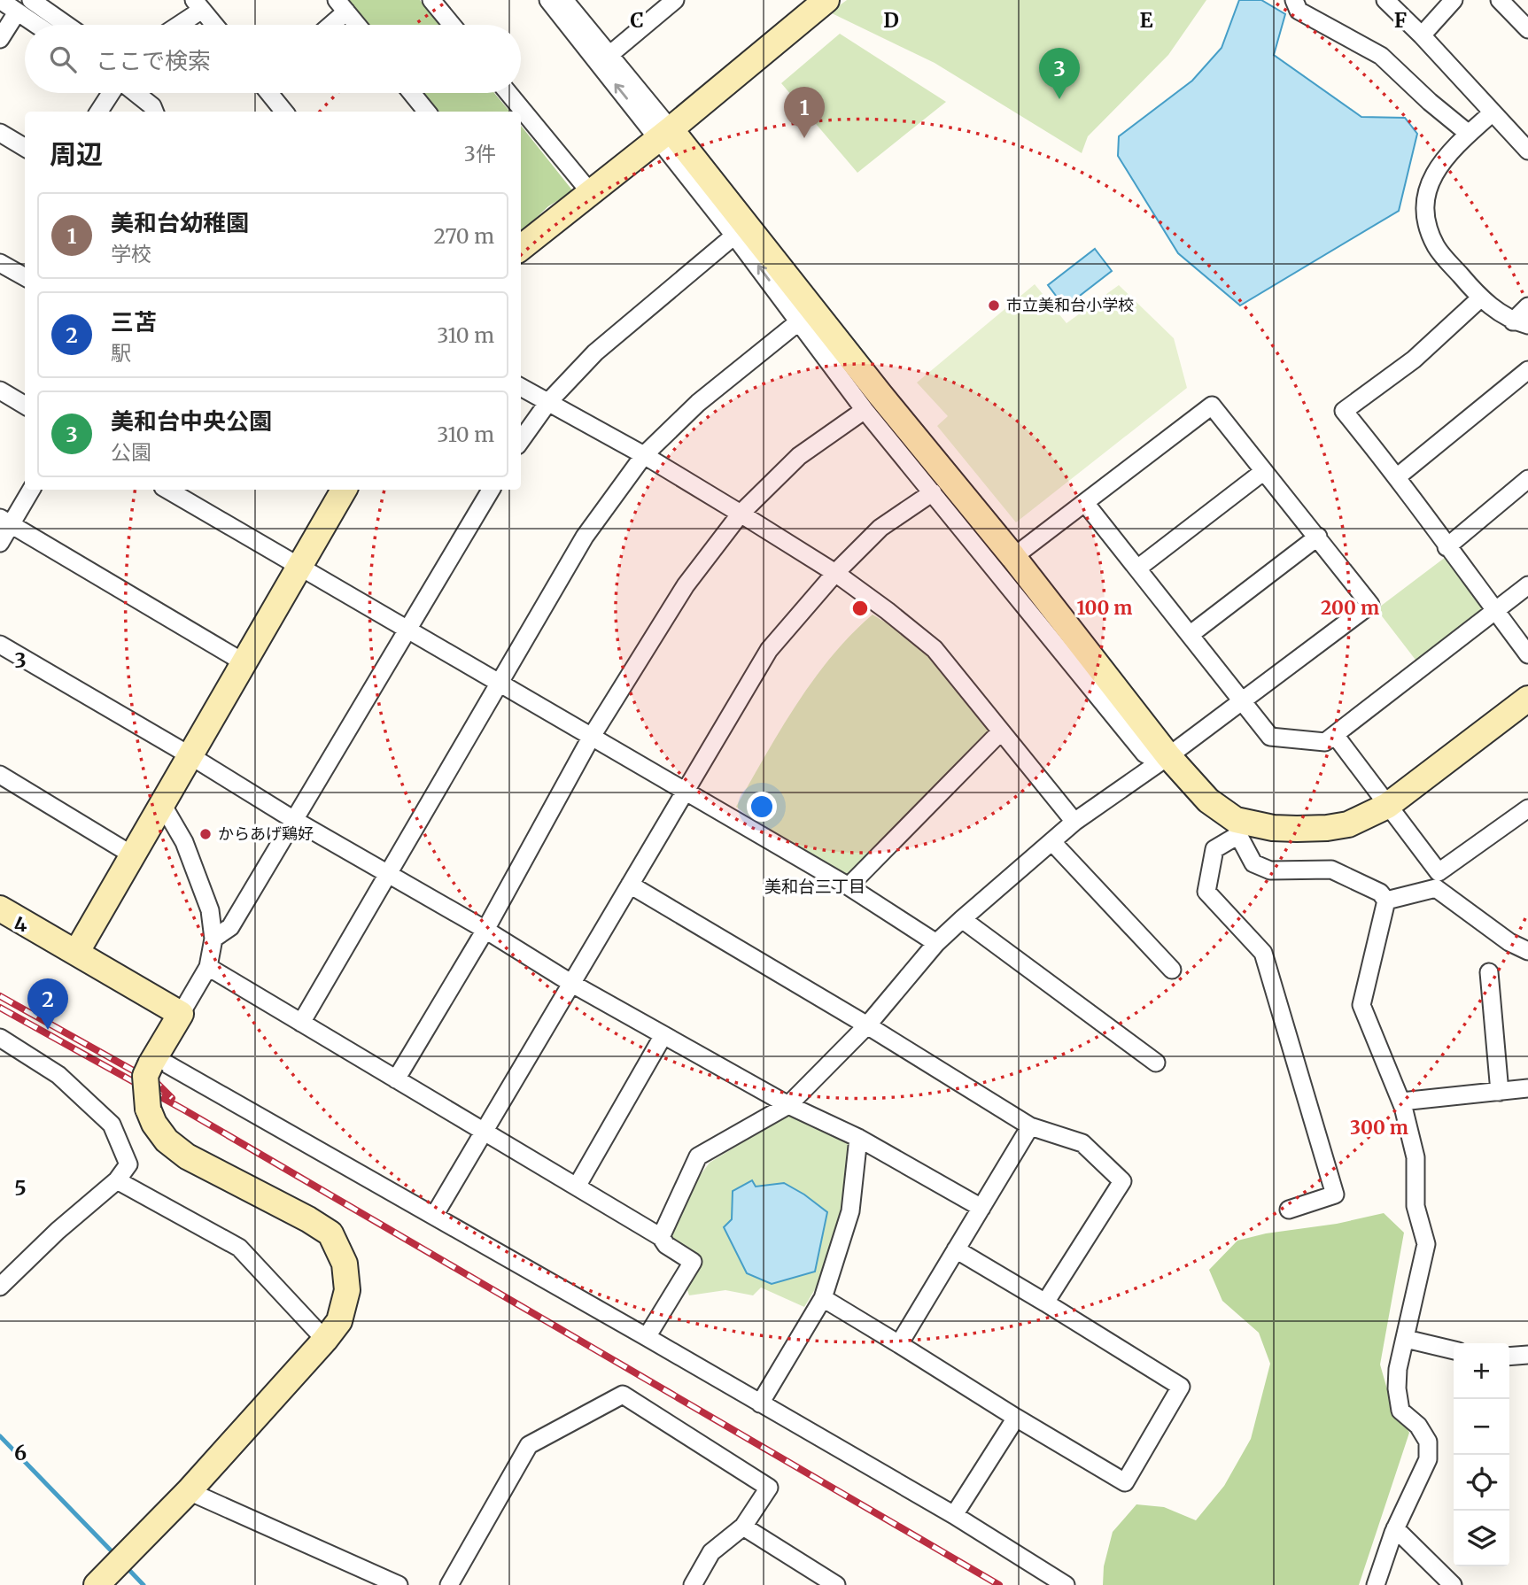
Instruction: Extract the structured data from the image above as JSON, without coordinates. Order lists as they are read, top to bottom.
{
  "districts": ["美和台三丁目"],
  "places": ["市立美和台小学校", "からあげ鶏好"],
  "page": {
    "search": "ここで検索",
    "pins": ["3", "1", "2"],
    "heading": ["周辺", "3件"],
    "list": [
      {
        "mark": "1",
        "name": "美和台幼稚園",
        "note": "学校",
        "value": "270 m"
      },
      {
        "mark": "2",
        "name": "三苫",
        "note": "駅",
        "value": "310 m"
      },
      {
        "mark": "3",
        "name": "美和台中央公園",
        "note": "公園",
        "value": "310 m"
      }
    ],
    "map_buttons": ["+", "−"]
  },
  "grid": {
    "columns": [
      "C",
      "D",
      "E",
      "F"
    ],
    "rows": [
      "3",
      "4",
      "5",
      "6"
    ]
  },
  "rings": ["100 m", "200 m", "300 m"]
}
